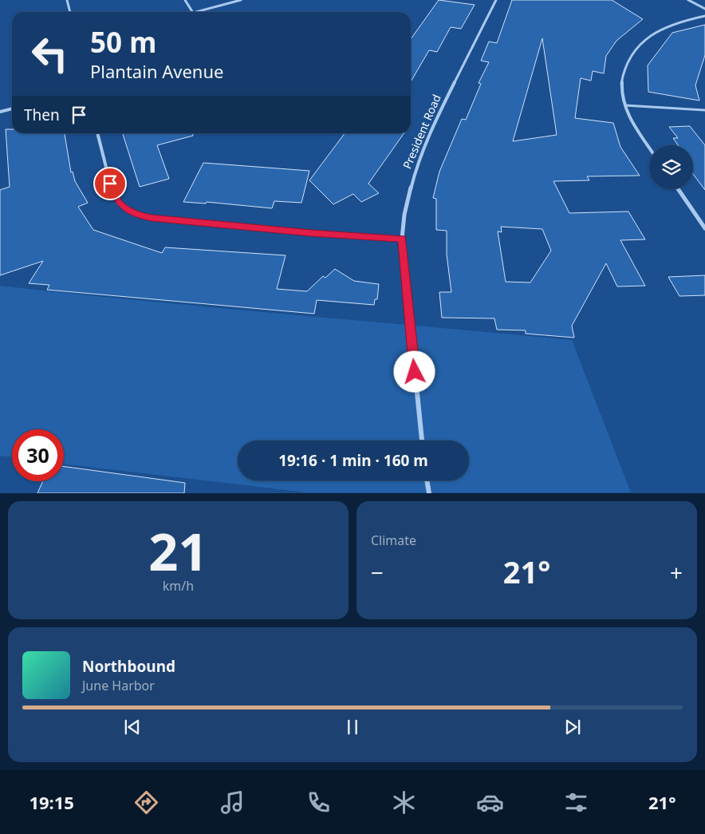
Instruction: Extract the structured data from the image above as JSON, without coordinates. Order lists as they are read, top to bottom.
{
  "streets": {
    "street": ["President Road"]
  },
  "page": {
    "turn": ["50 m", "Plantain Avenue"],
    "then": "Then",
    "limit": "30",
    "trip": "19:16 · 1 min · 160 m",
    "tile": [
      ["21", "km/h"],
      "Climate"
    ],
    "heat": ["−", "21°", "+"],
    "song": ["Northbound", "June Harbor"],
    "tabs": ["19:15", "21°"]
  }
}
